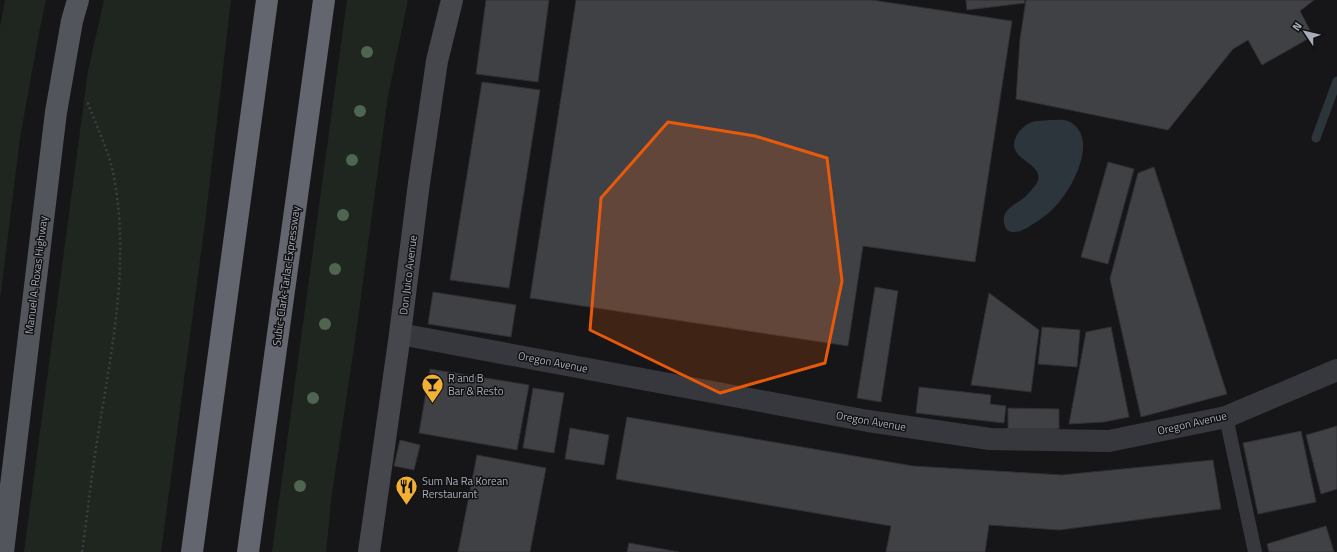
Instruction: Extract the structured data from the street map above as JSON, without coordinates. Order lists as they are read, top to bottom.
{
  "streets": {
    "highway": ["Subic-Clark-Tarlac Expressway"],
    "main road": ["Manuel A. Roxas Highway", "Don Juico Avenue"],
    "street": ["Oregon Avenue"]
  },
  "crossings": [
    ["Don Juico Avenue", "Oregon Avenue"]
  ],
  "places": {
    "bar": ["R and B Bar & Resto"],
    "restaurant": ["Sum Na Ra Korean Rerstaurant"]
  },
  "north": "top left"
}
